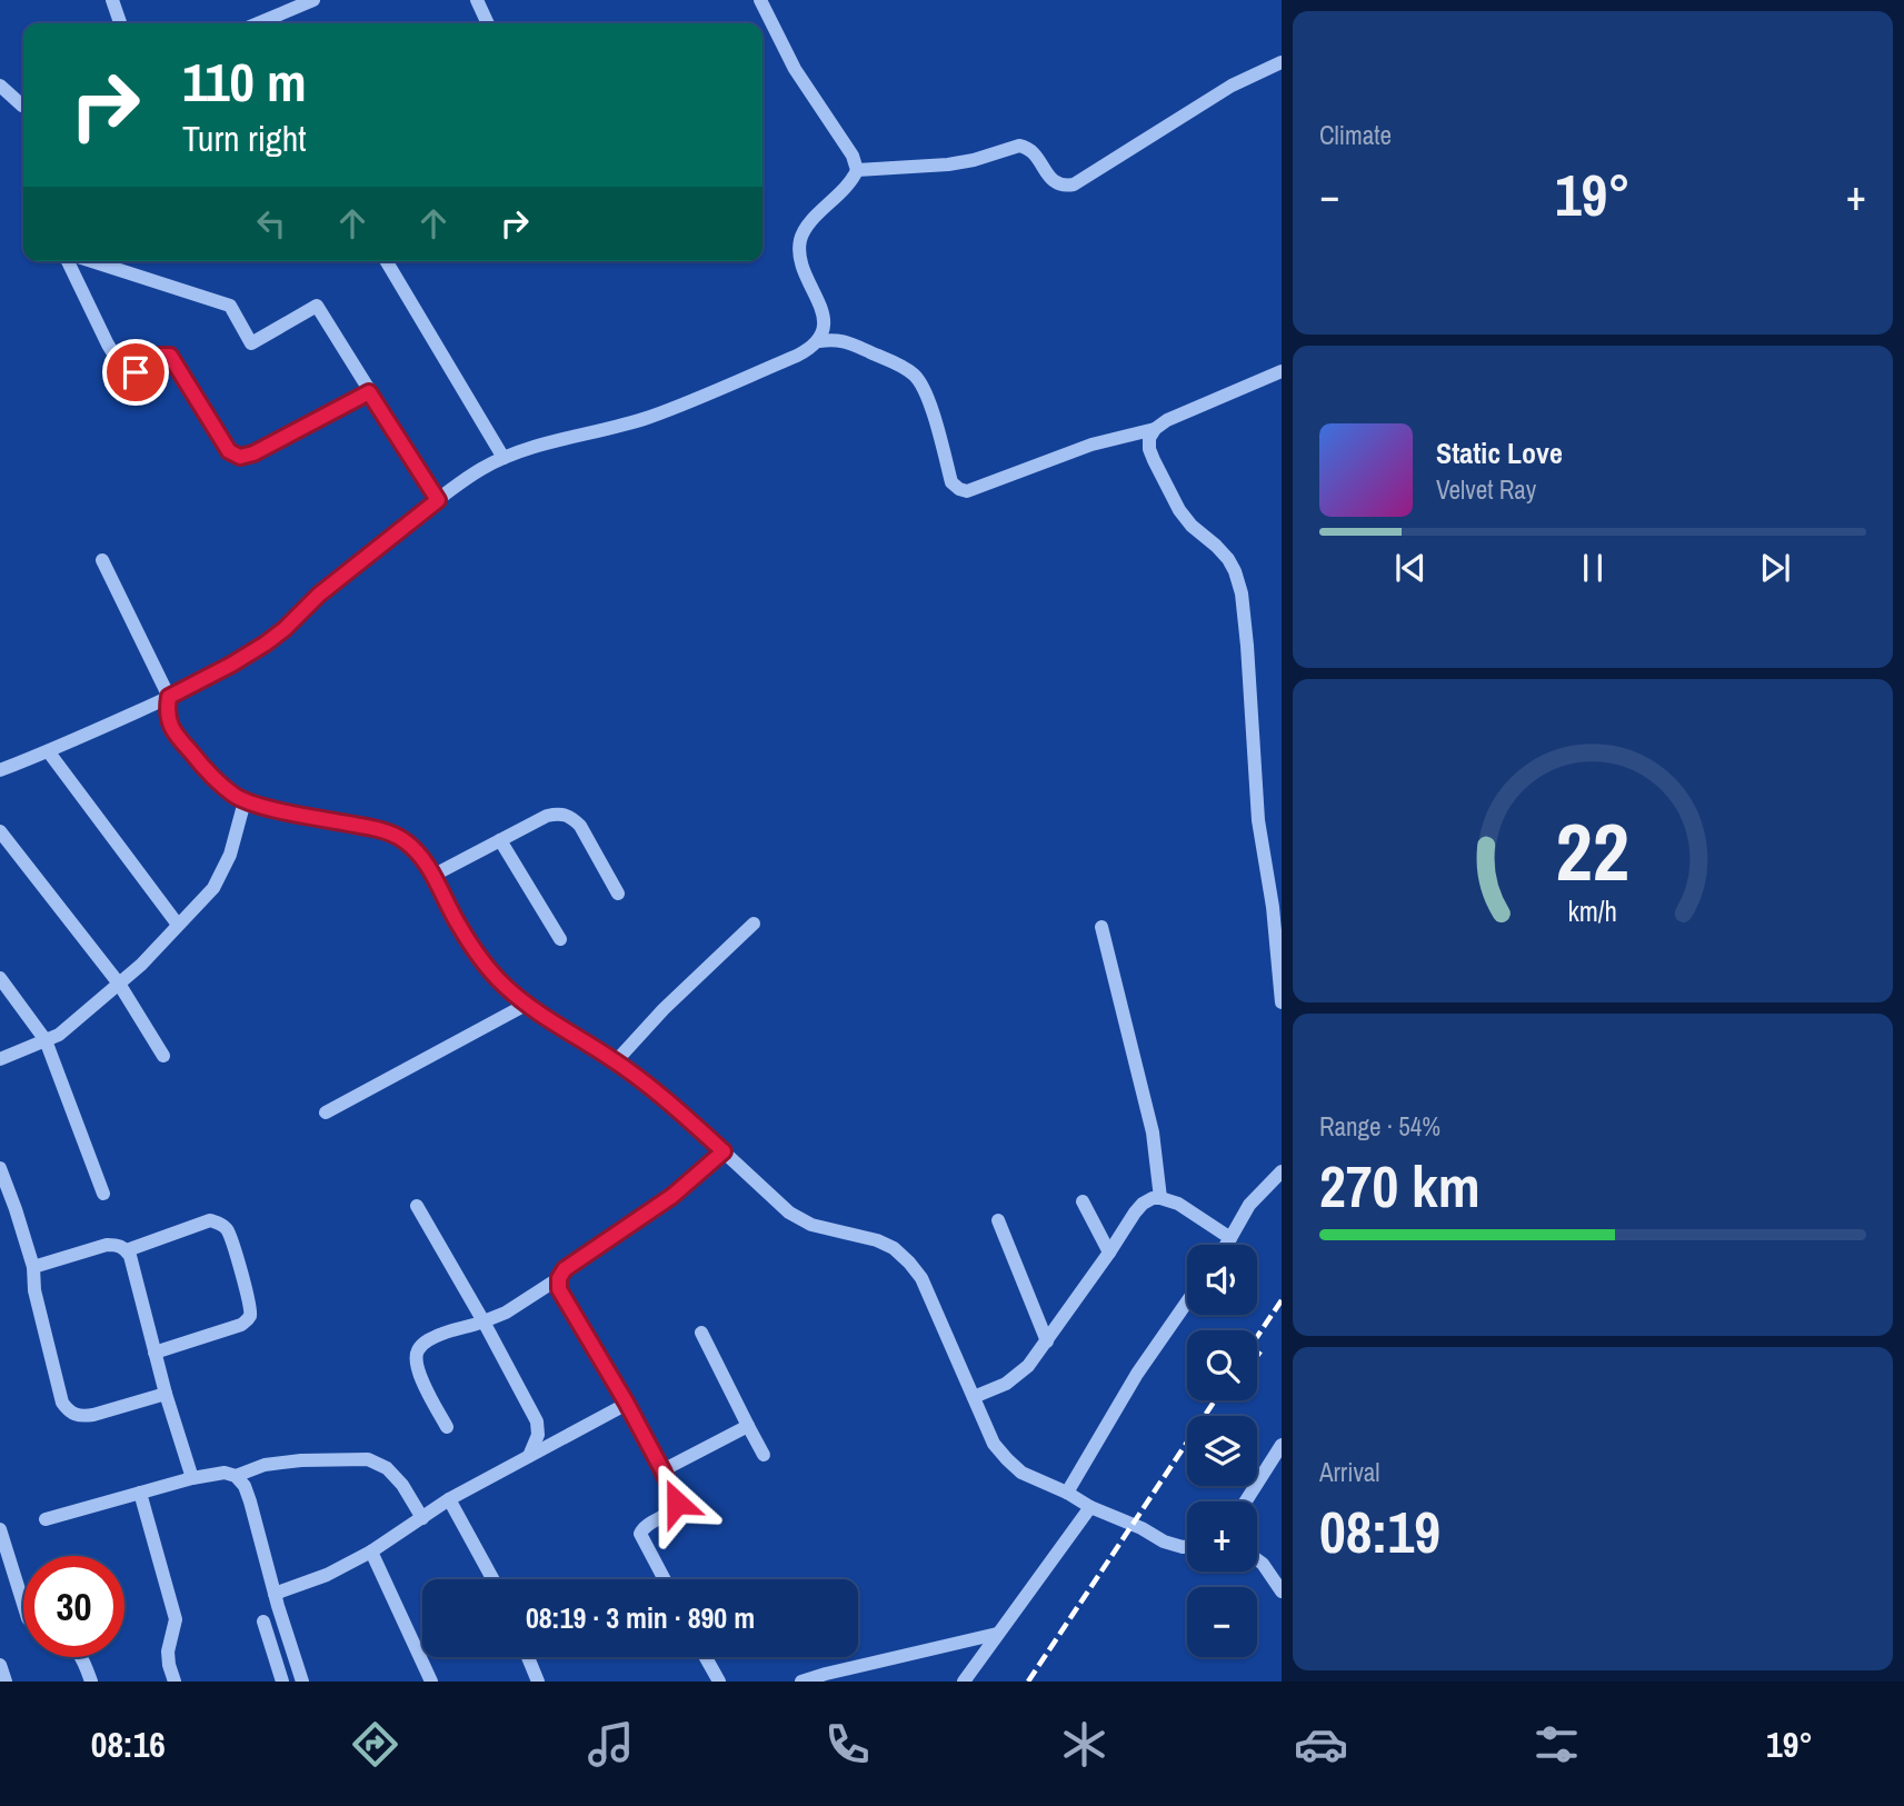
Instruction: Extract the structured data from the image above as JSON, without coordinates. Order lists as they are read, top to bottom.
{
  "page": {
    "tile": [
      "Climate",
      ["Range · 54%", "270 km"],
      ["Arrival", "08:19"]
    ],
    "turn": ["110 m", "Turn right"],
    "heat": ["−", "19°", "+"],
    "song": ["Static Love", "Velvet Ray"],
    "map_buttons": ["+", "−"],
    "limit": "30",
    "trip": "08:19 · 3 min · 890 m",
    "tabs": ["08:16", "19°"],
    "gauge": ["22", "km/h"]
  }
}
